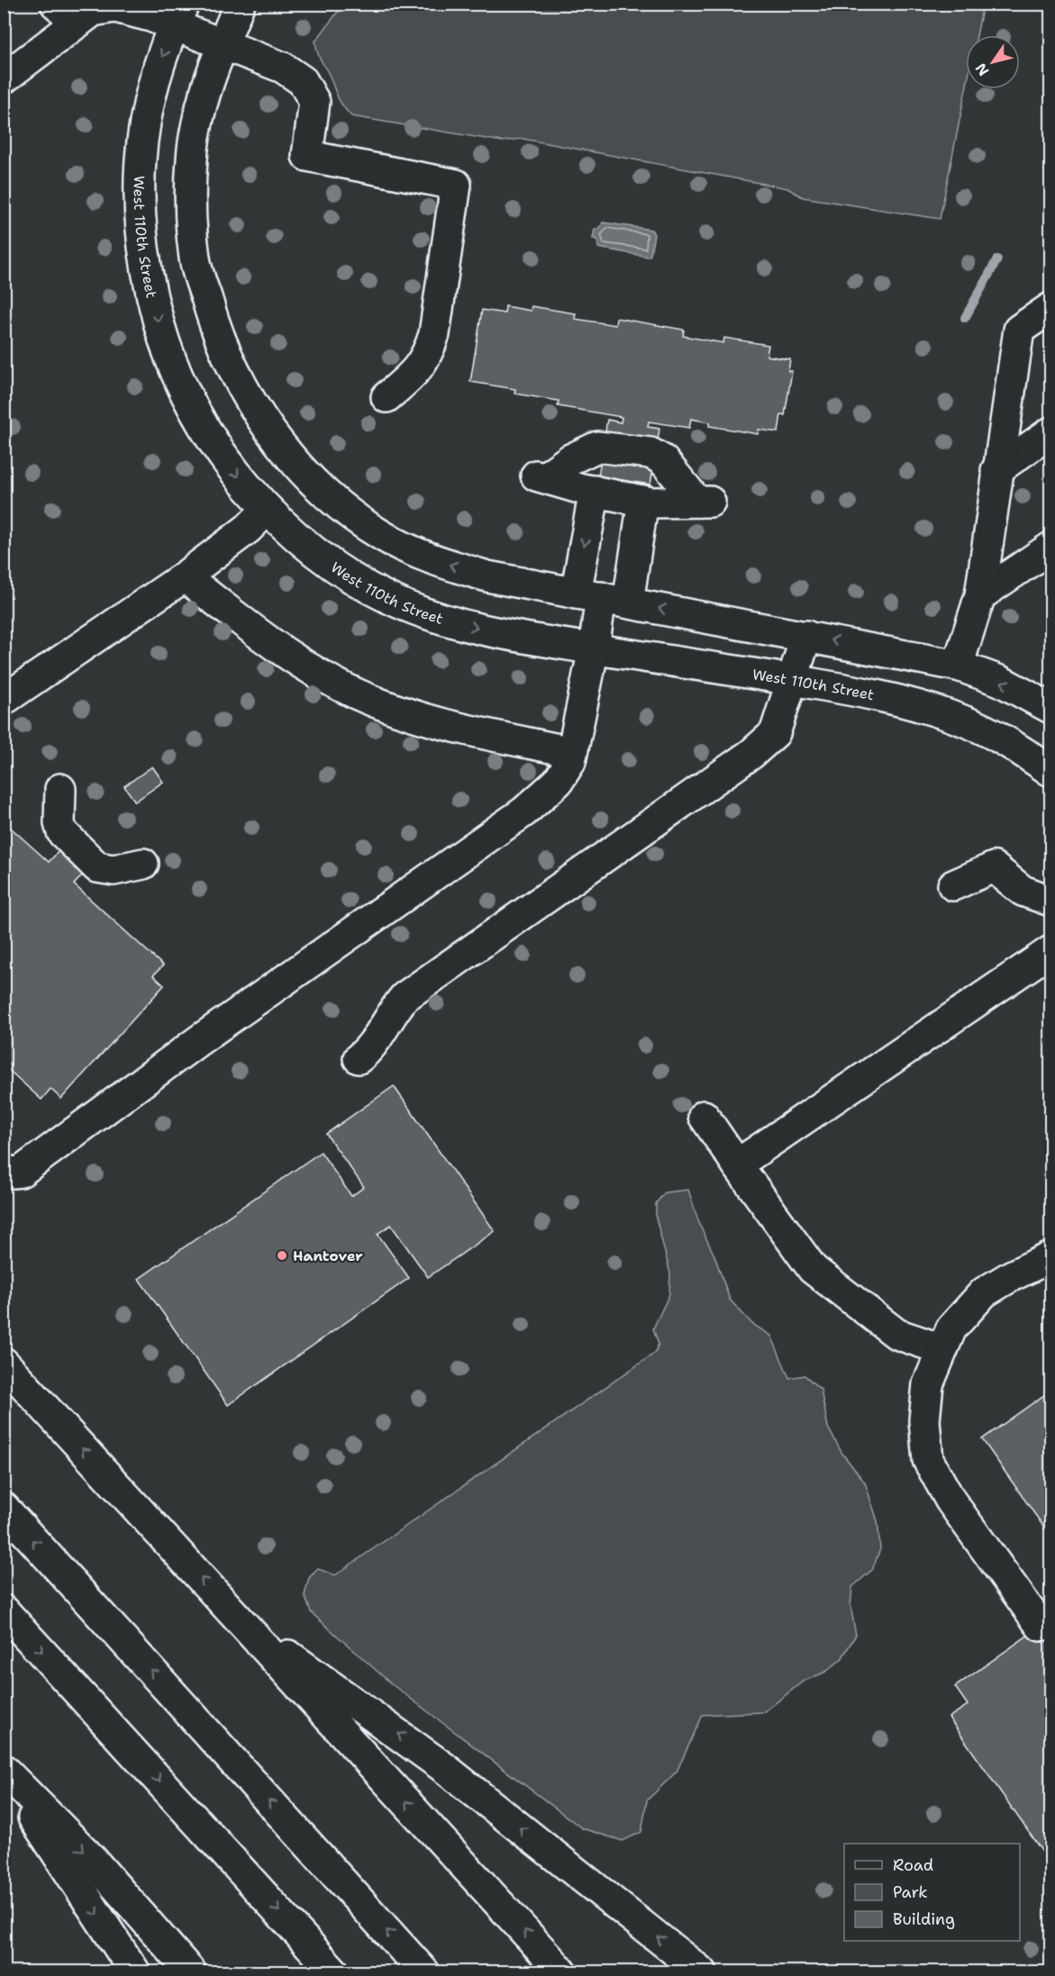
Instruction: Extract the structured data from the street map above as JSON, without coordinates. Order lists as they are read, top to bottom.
{
  "streets": {
    "main road": ["West 110th Street"]
  },
  "one_way": ["West 110th Street"],
  "places": ["Hantover"],
  "legend": ["Road", "Park", "Building"],
  "north": "bottom left"
}
